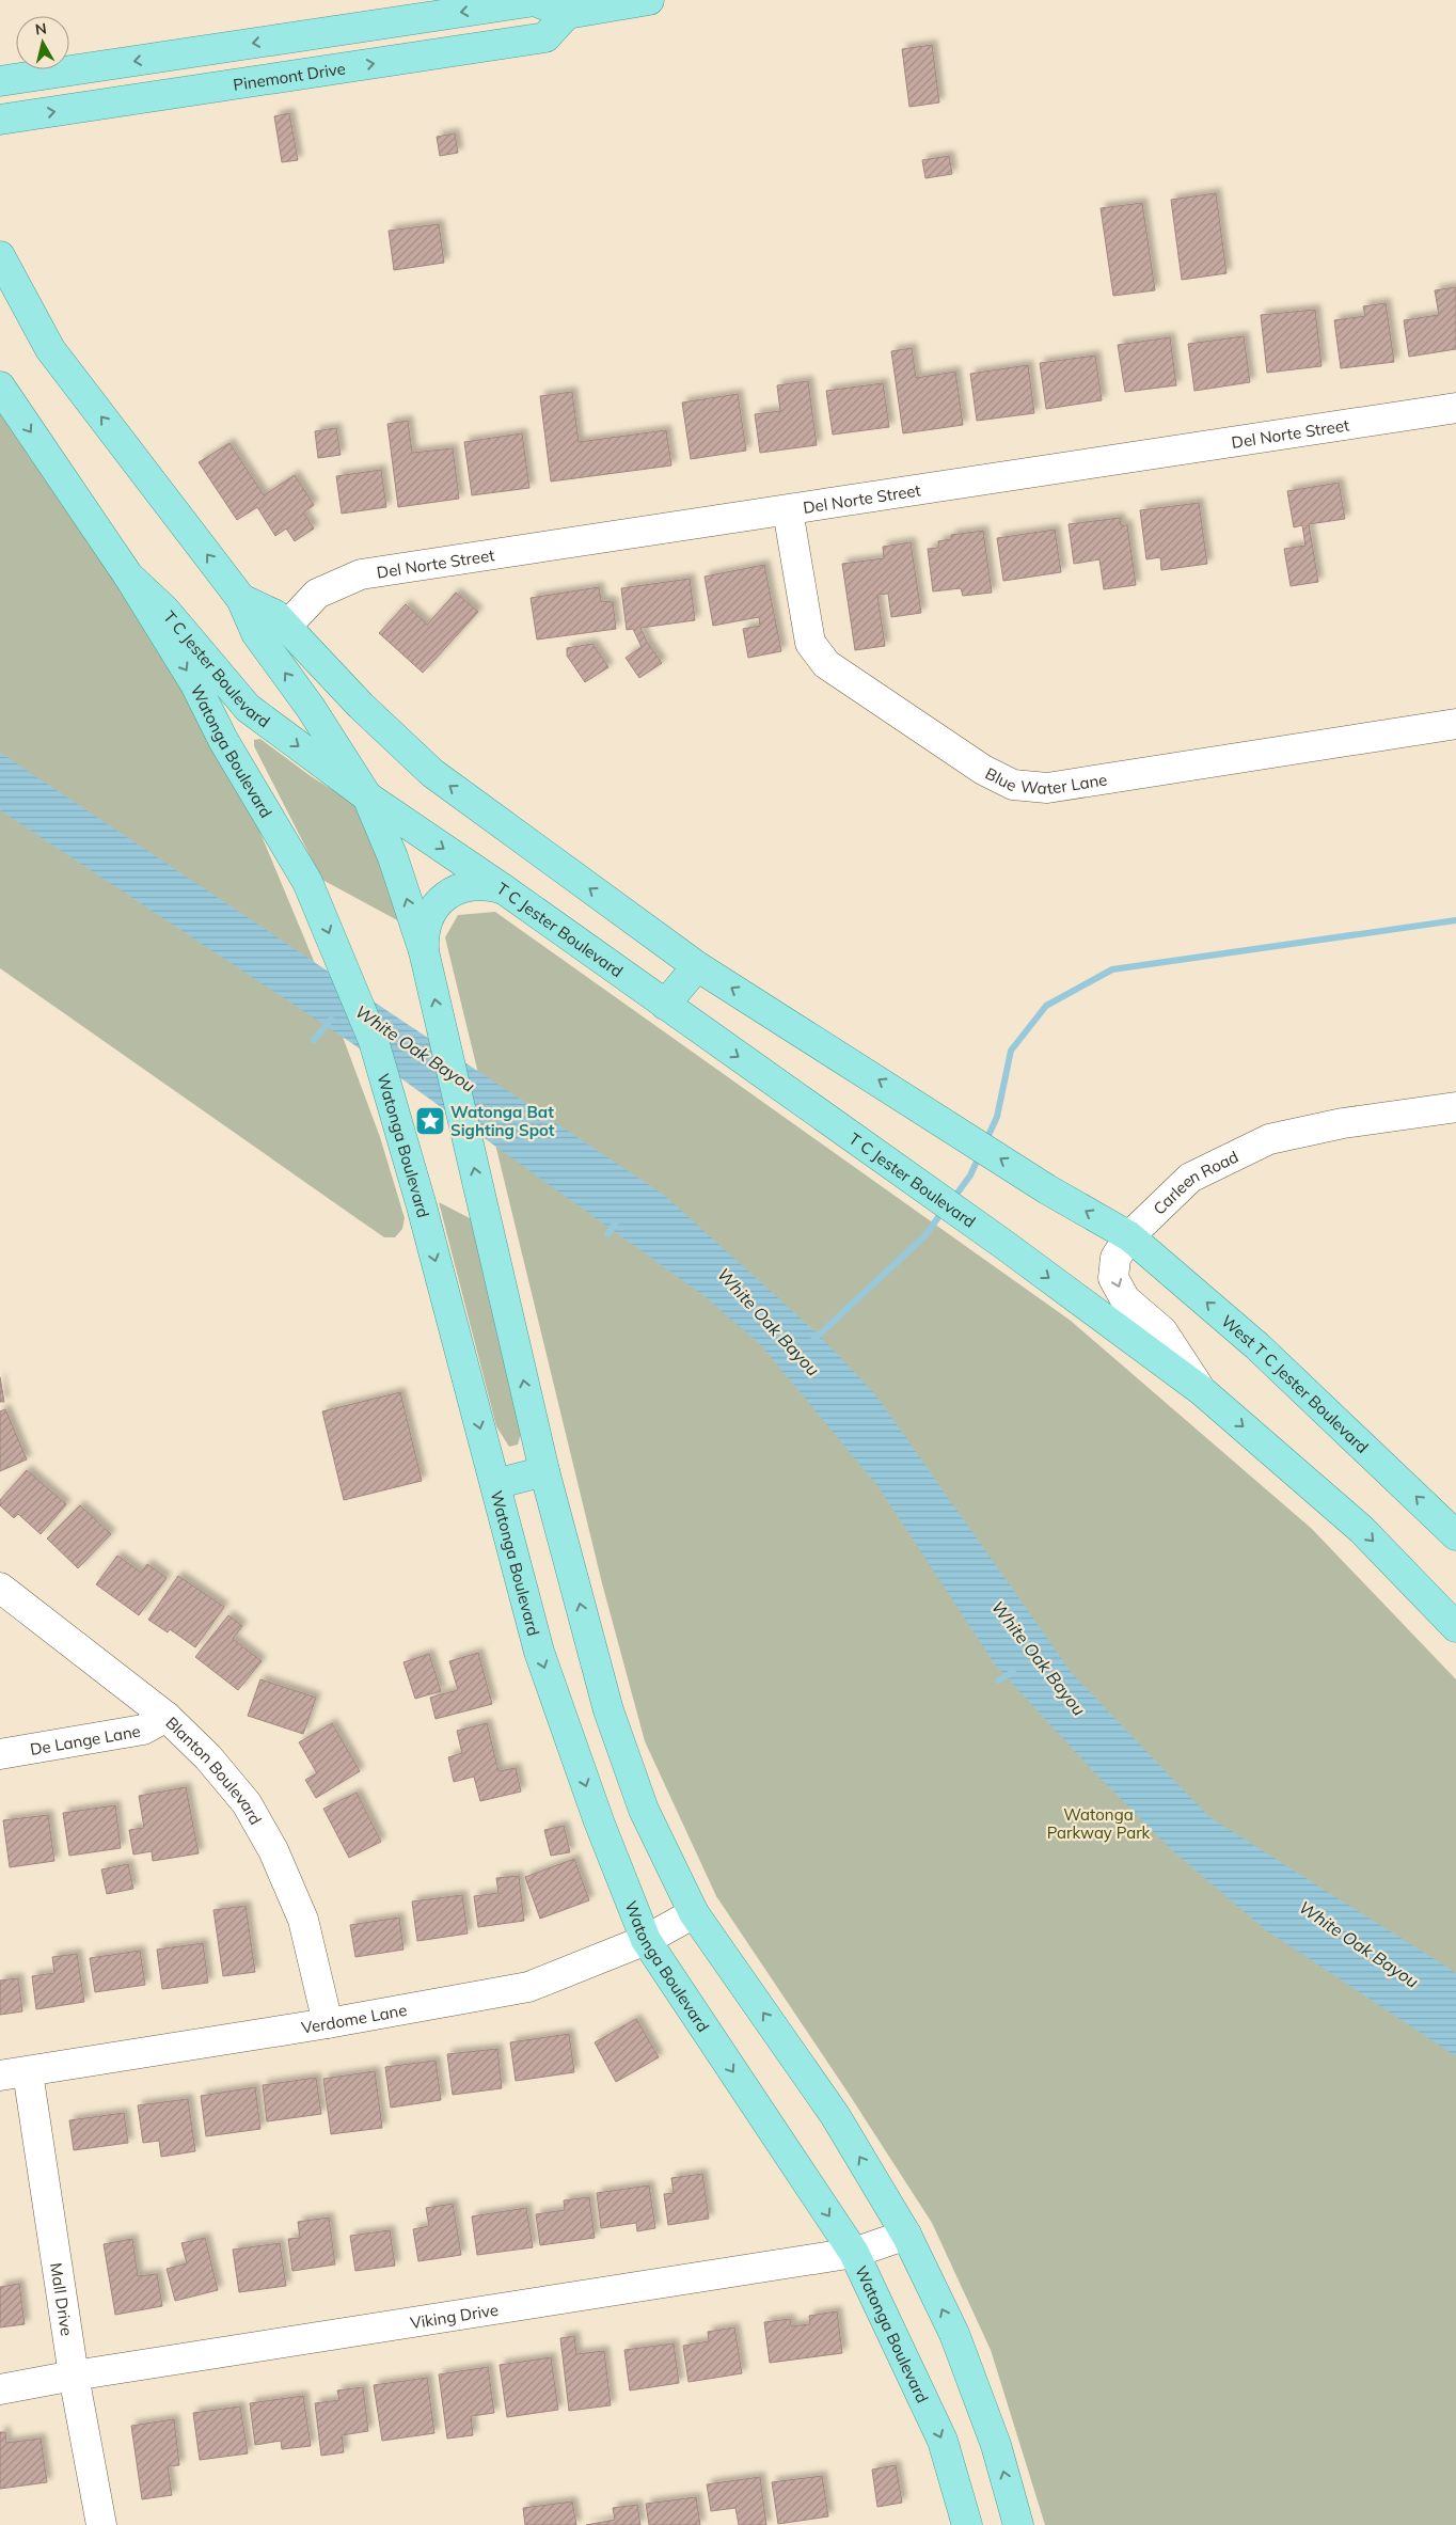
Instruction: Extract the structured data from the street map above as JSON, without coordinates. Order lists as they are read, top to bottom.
{
  "streets": {
    "main road": [
      "Pinemont Drive",
      "T C Jester Boulevard",
      "Watonga Boulevard",
      "West T C Jester Boulevard"
    ],
    "street": [
      "Del Norte Street",
      "Blue Water Lane",
      "Carleen Road",
      "De Lange Lane",
      "Blanton Boulevard",
      "Verdome Lane",
      "Mall Drive",
      "Viking Drive"
    ]
  },
  "crossings": [
    ["Del Norte Street", "Blue Water Lane"],
    ["T C Jester Boulevard", "Watonga Boulevard"],
    ["T C Jester Boulevard", "Carleen Road"],
    ["Watonga Boulevard", "Verdome Lane"],
    ["Watonga Boulevard", "Viking Drive"],
    ["Carleen Road", "West T C Jester Boulevard"],
    ["De Lange Lane", "Blanton Boulevard"],
    ["Blanton Boulevard", "Verdome Lane"],
    ["Verdome Lane", "Mall Drive"],
    ["Mall Drive", "Viking Drive"]
  ],
  "water": ["White Oak Bayou"],
  "parks": ["Watonga Parkway Park"],
  "places": {
    "place": ["Watonga Bat Sighting Spot"]
  },
  "north": "top"
}
